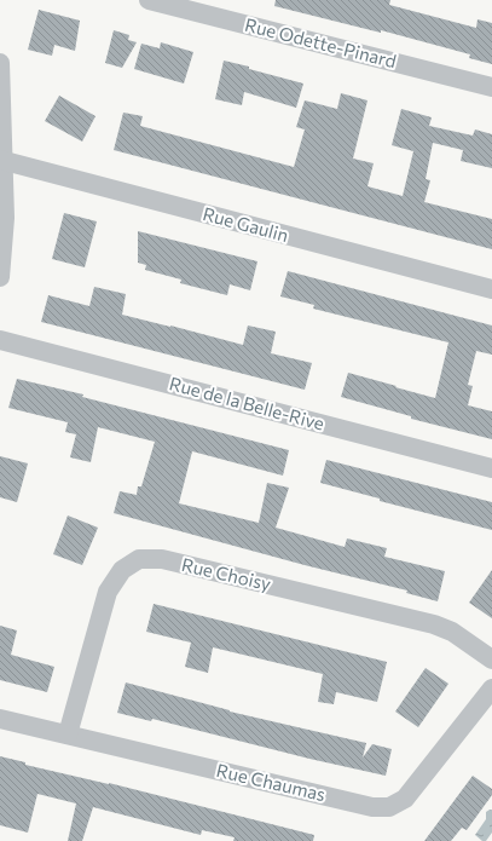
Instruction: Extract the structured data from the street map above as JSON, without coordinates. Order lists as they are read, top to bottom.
{
  "streets": {
    "street": [
      "Rue Odette-Pinard",
      "Rue Gaulin",
      "Rue de la Belle-Rive",
      "Rue Choisy",
      "Rue Chaumas"
    ]
  },
  "crossings": [
    ["Rue Choisy", "Rue Chaumas"]
  ]
}
